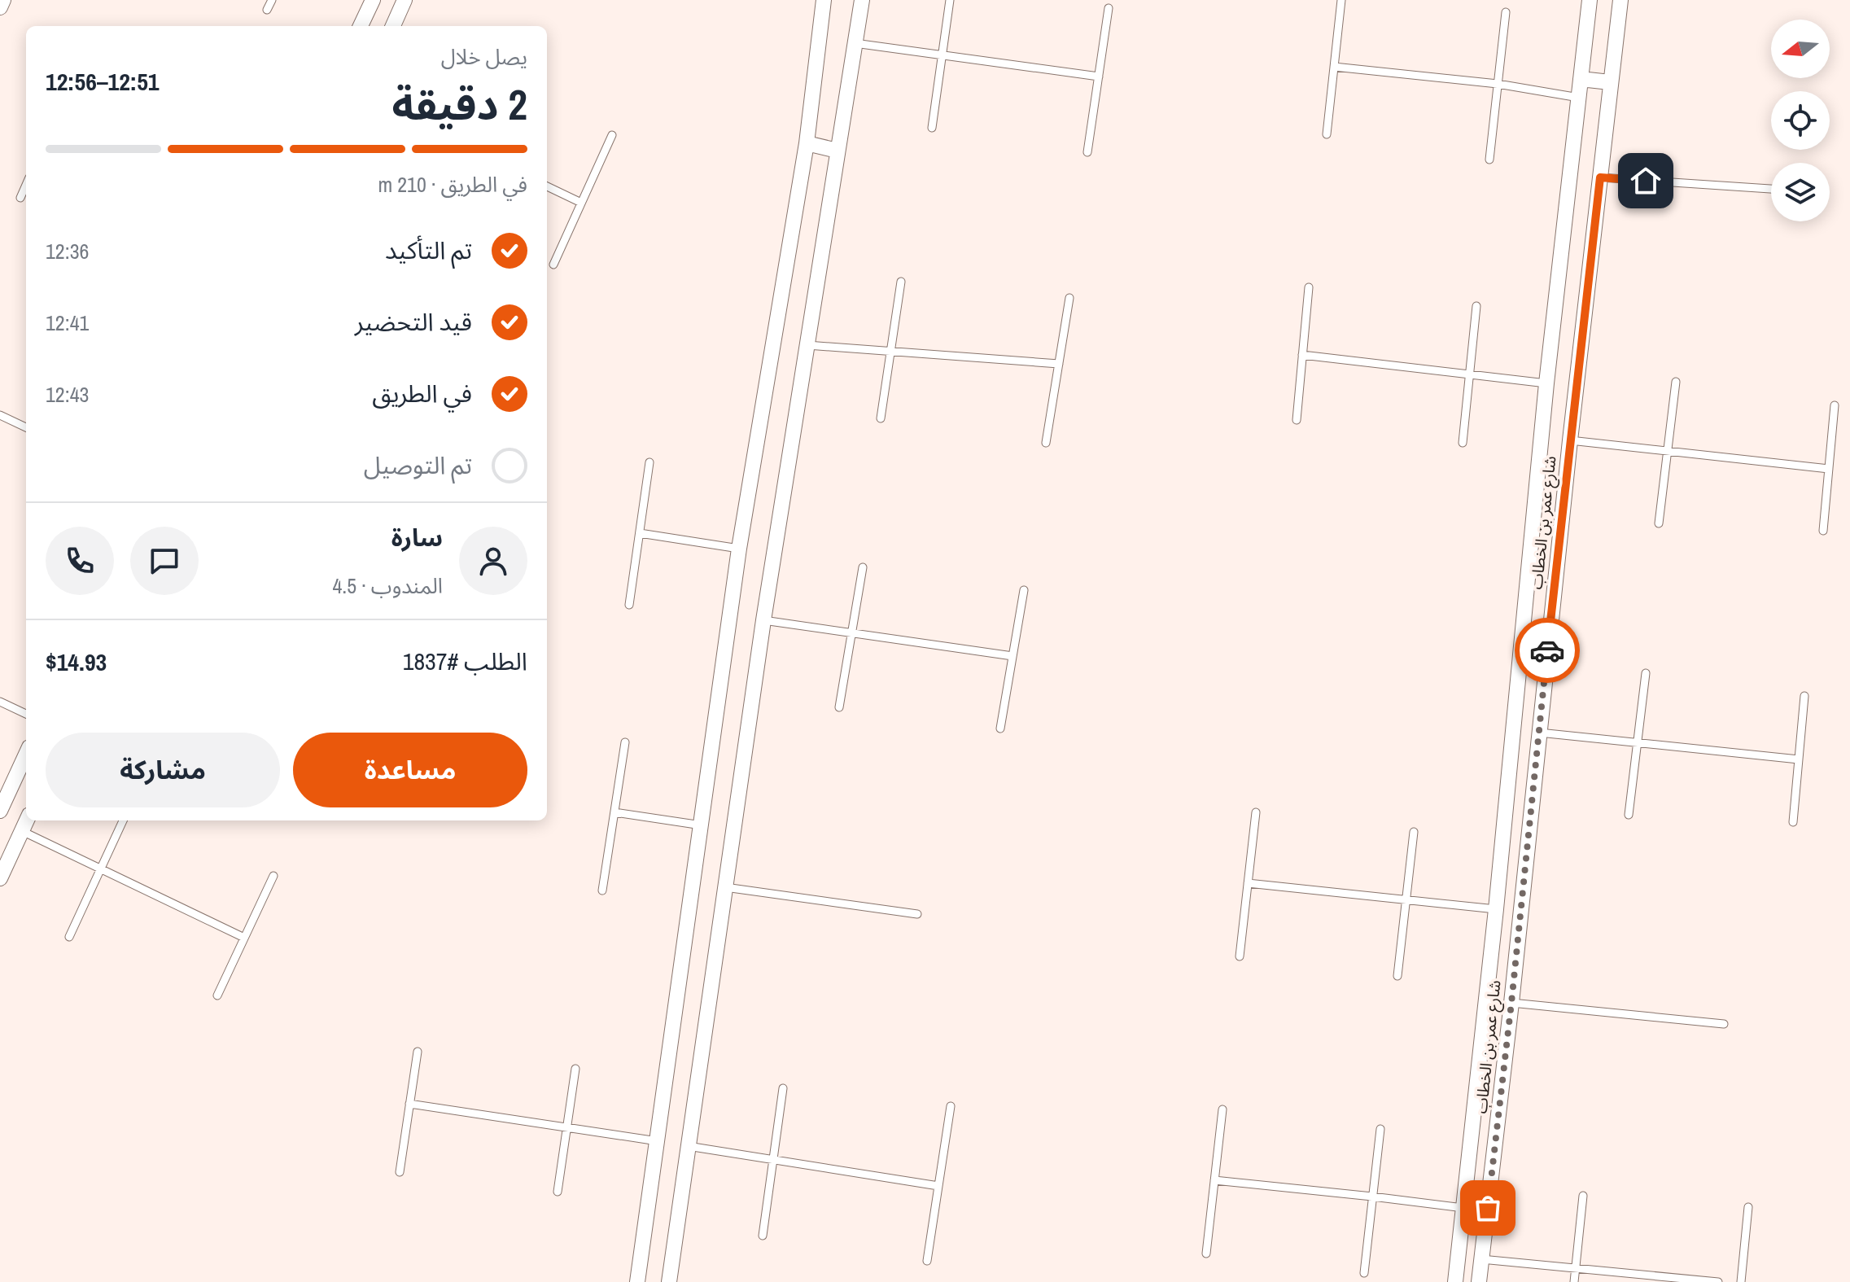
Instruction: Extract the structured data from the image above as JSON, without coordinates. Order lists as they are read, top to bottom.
{
  "streets": {
    "street": ["شارع عمر بن الخطاب"]
  },
  "north": "left",
  "page": {
    "heading": ["2 دقيقة", "يصل خلال", "12:51–12:56"],
    "panel": [
      "سارة",
      "المندوب · 4.5",
      "الطلب #1837",
      "$14.93"
    ],
    "bar": "في الطريق · 210 m",
    "list": [
      ["تم التأكيد", "12:36"],
      ["قيد التحضير", "12:41"],
      ["في الطريق", "12:43"],
      "تم التوصيل"
    ],
    "buttons": ["مساعدة", "مشاركة"]
  }
}
